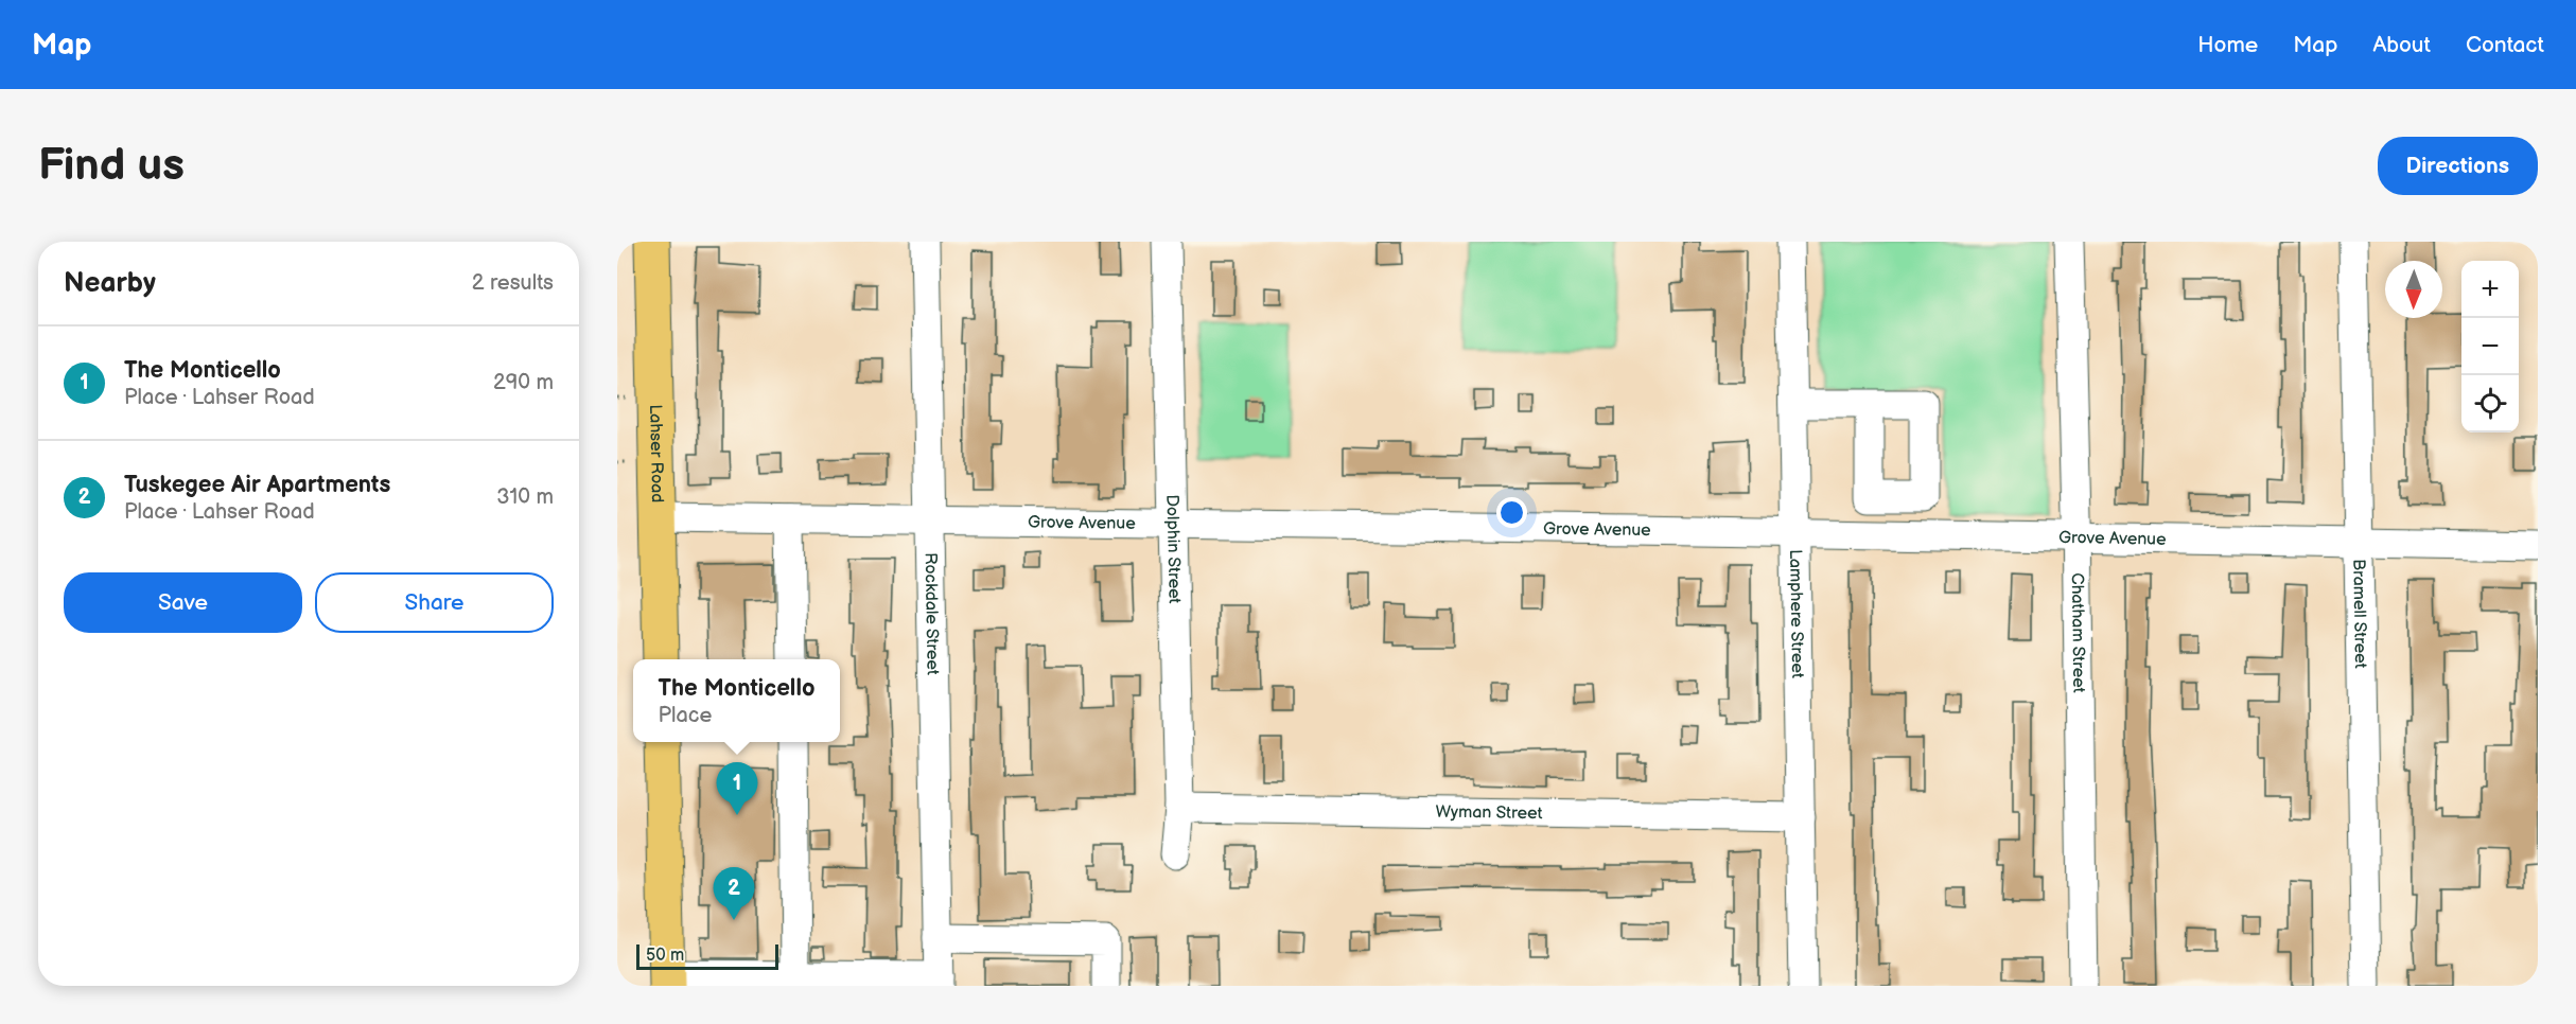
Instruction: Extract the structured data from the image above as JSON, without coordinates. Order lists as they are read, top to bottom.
{
  "streets": {
    "main road": ["Lahser Road"],
    "street": [
      "Grove Avenue",
      "Dolphin Street",
      "Rockdale Street",
      "Lamphere Street",
      "Bramell Street",
      "Chatham Street",
      "Wyman Street"
    ]
  },
  "crossings": [
    ["Lahser Road", "Grove Avenue"],
    ["Grove Avenue", "Dolphin Street"],
    ["Grove Avenue", "Rockdale Street"],
    ["Grove Avenue", "Lamphere Street"],
    ["Grove Avenue", "Bramell Street"],
    ["Grove Avenue", "Chatham Street"],
    ["Dolphin Street", "Wyman Street"],
    ["Lamphere Street", "Wyman Street"]
  ],
  "scale_bar": "50 m",
  "north": "bottom",
  "page": {
    "header": "Map",
    "nav": [
      "Home",
      "Map",
      "About",
      "Contact"
    ],
    "buttons": [
      "Directions",
      ["Save", "Share"]
    ],
    "title": "Find us",
    "heading": ["Nearby", "2 results"],
    "map_buttons": ["+", "−"],
    "list": [
      {
        "mark": "1",
        "name": "The Monticello",
        "note": "Place · Lahser Road",
        "value": "290 m"
      },
      {
        "mark": "2",
        "name": "Tuskegee Air Apartments",
        "note": "Place · Lahser Road",
        "value": "310 m"
      }
    ],
    "popup": ["The Monticello", "Place"],
    "pins": ["1", "2"],
    "scale": "50 m"
  }
}
